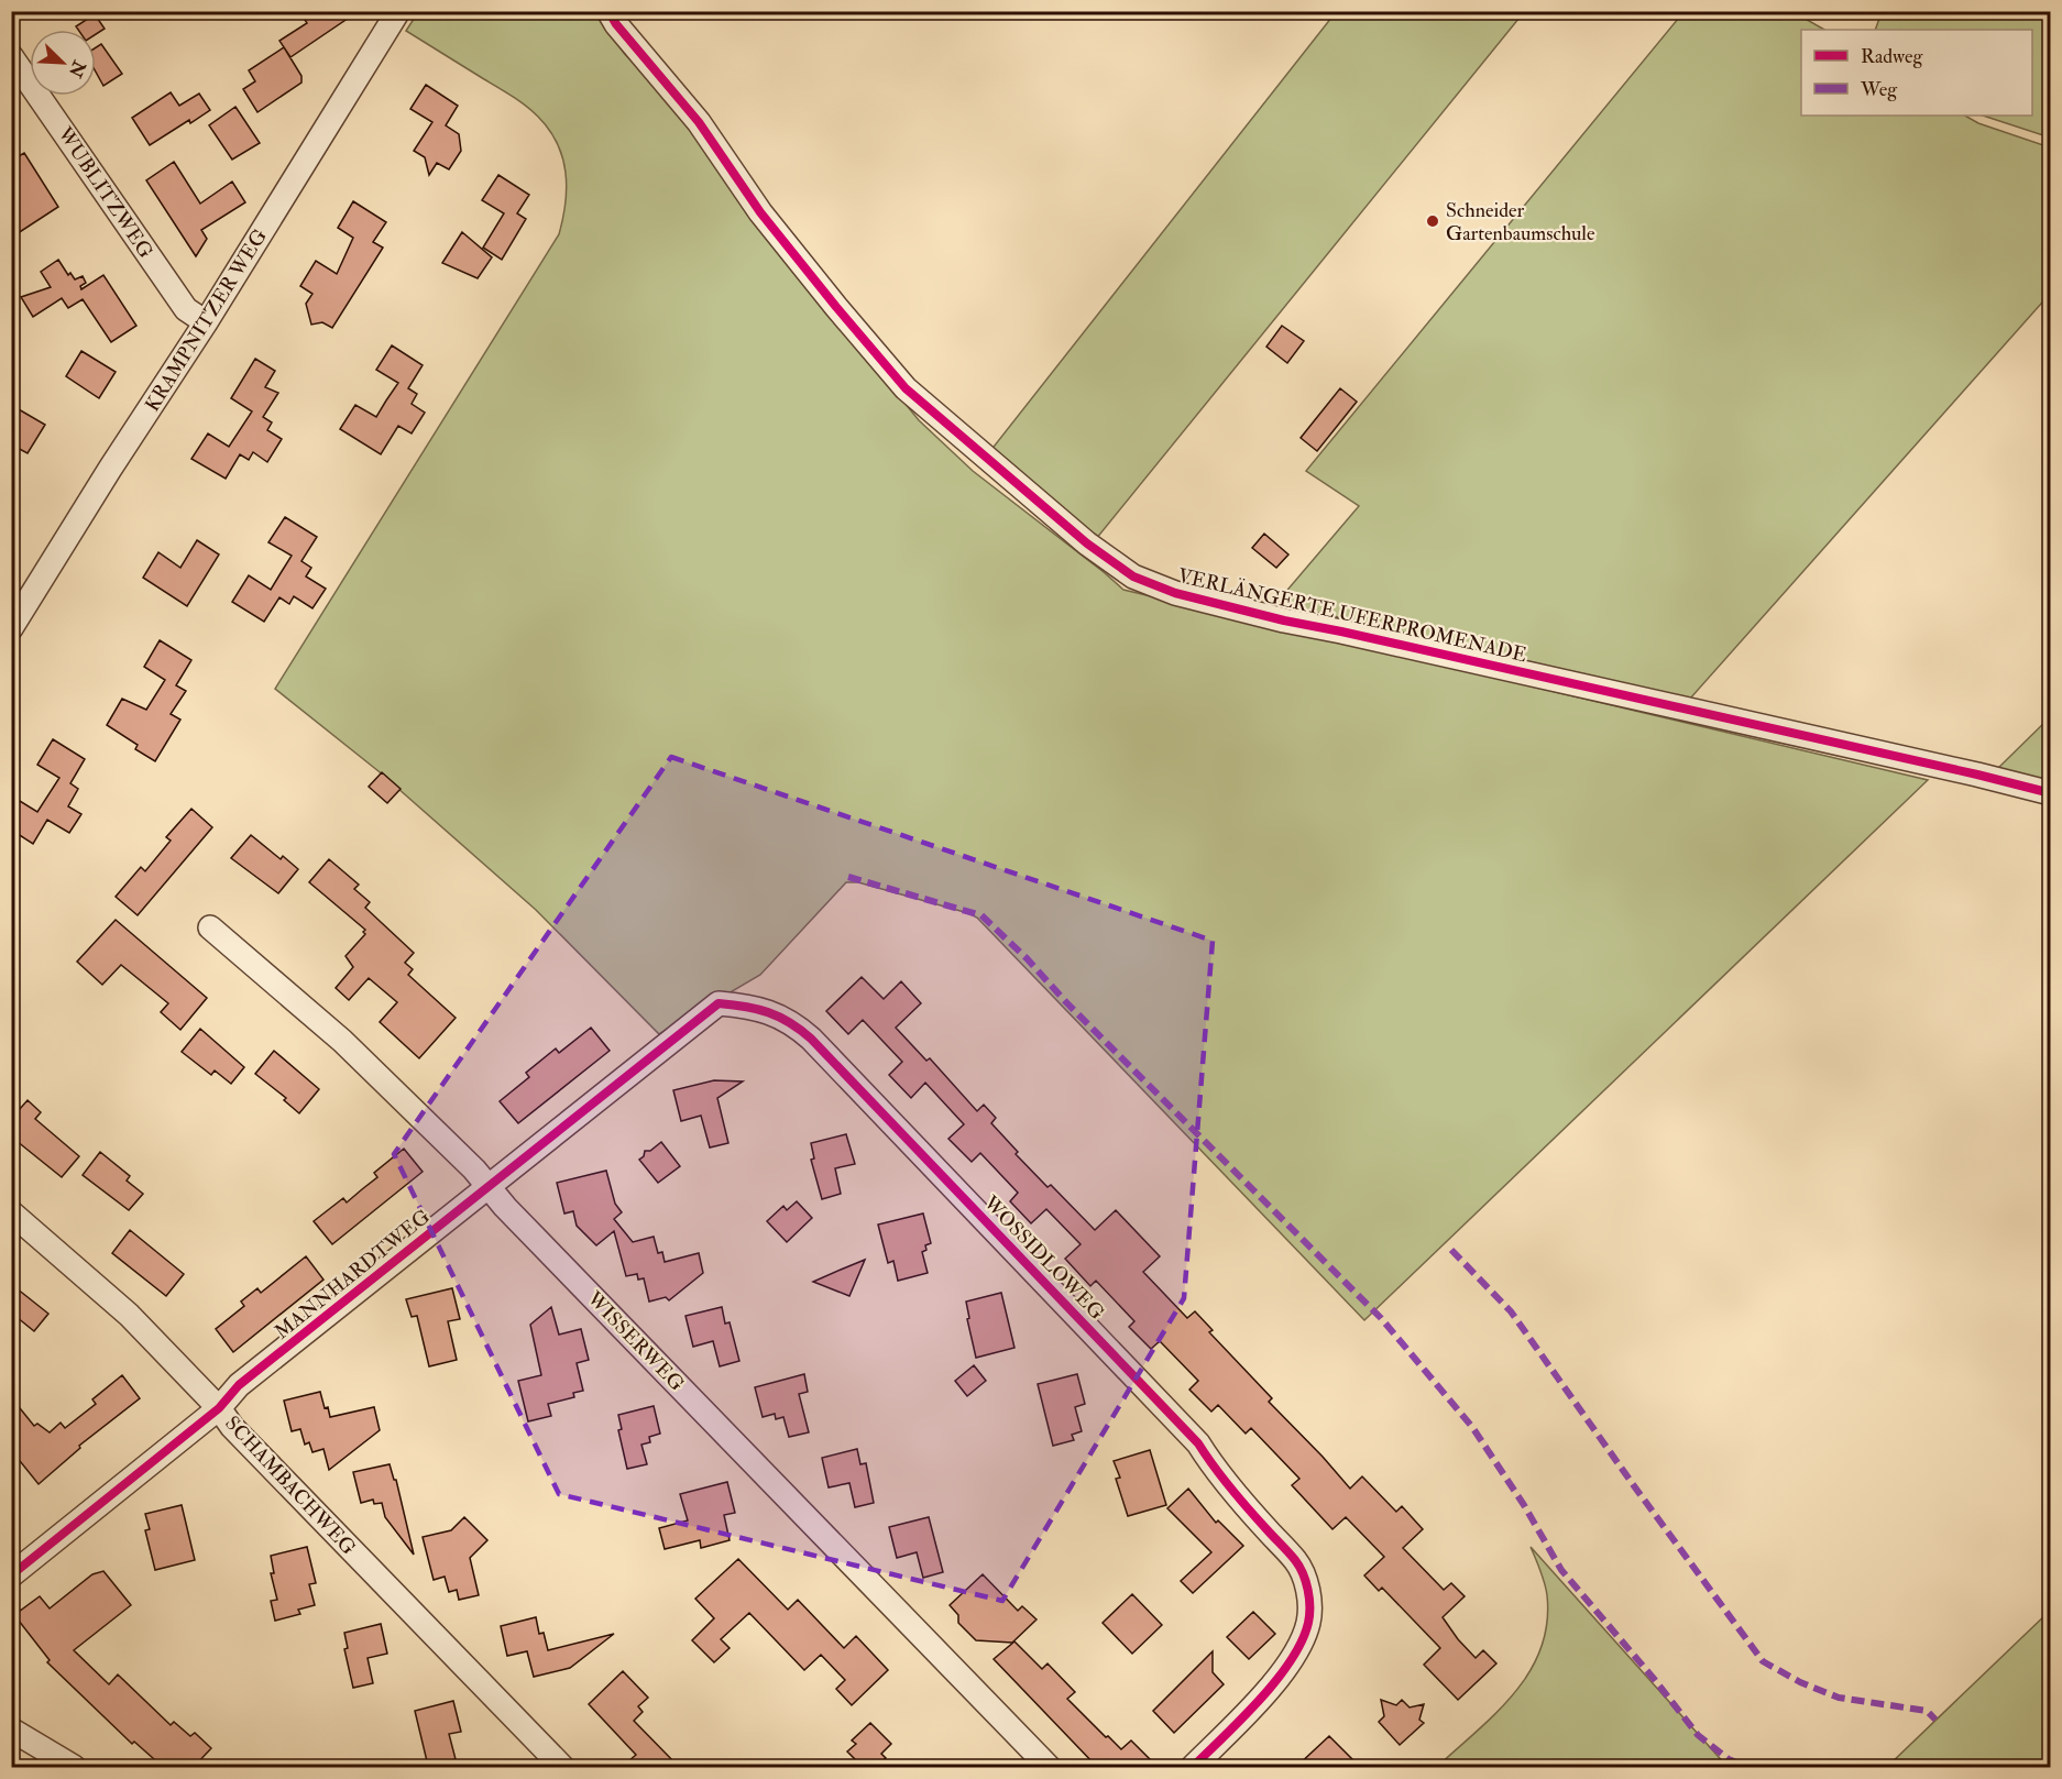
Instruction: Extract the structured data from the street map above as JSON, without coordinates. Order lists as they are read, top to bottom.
{
  "streets": {
    "street": [
      "WUBLITZWEG",
      "KRAMPNITZER WEG",
      "VERLÄNGERTE UFERPROMENADE",
      "WOSSIDLOWEG",
      "MANNHARDTWEG",
      "WISSERWEG",
      "SCHAMBACHWEG"
    ]
  },
  "crossings": [
    ["WUBLITZWEG", "KRAMPNITZER WEG"],
    ["WOSSIDLOWEG", "MANNHARDTWEG"],
    ["MANNHARDTWEG", "WISSERWEG"],
    ["MANNHARDTWEG", "SCHAMBACHWEG"]
  ],
  "places": ["Schneider Gartenbaumschule"],
  "legend": ["Radweg", "Weg"],
  "north": "bottom right"
}
